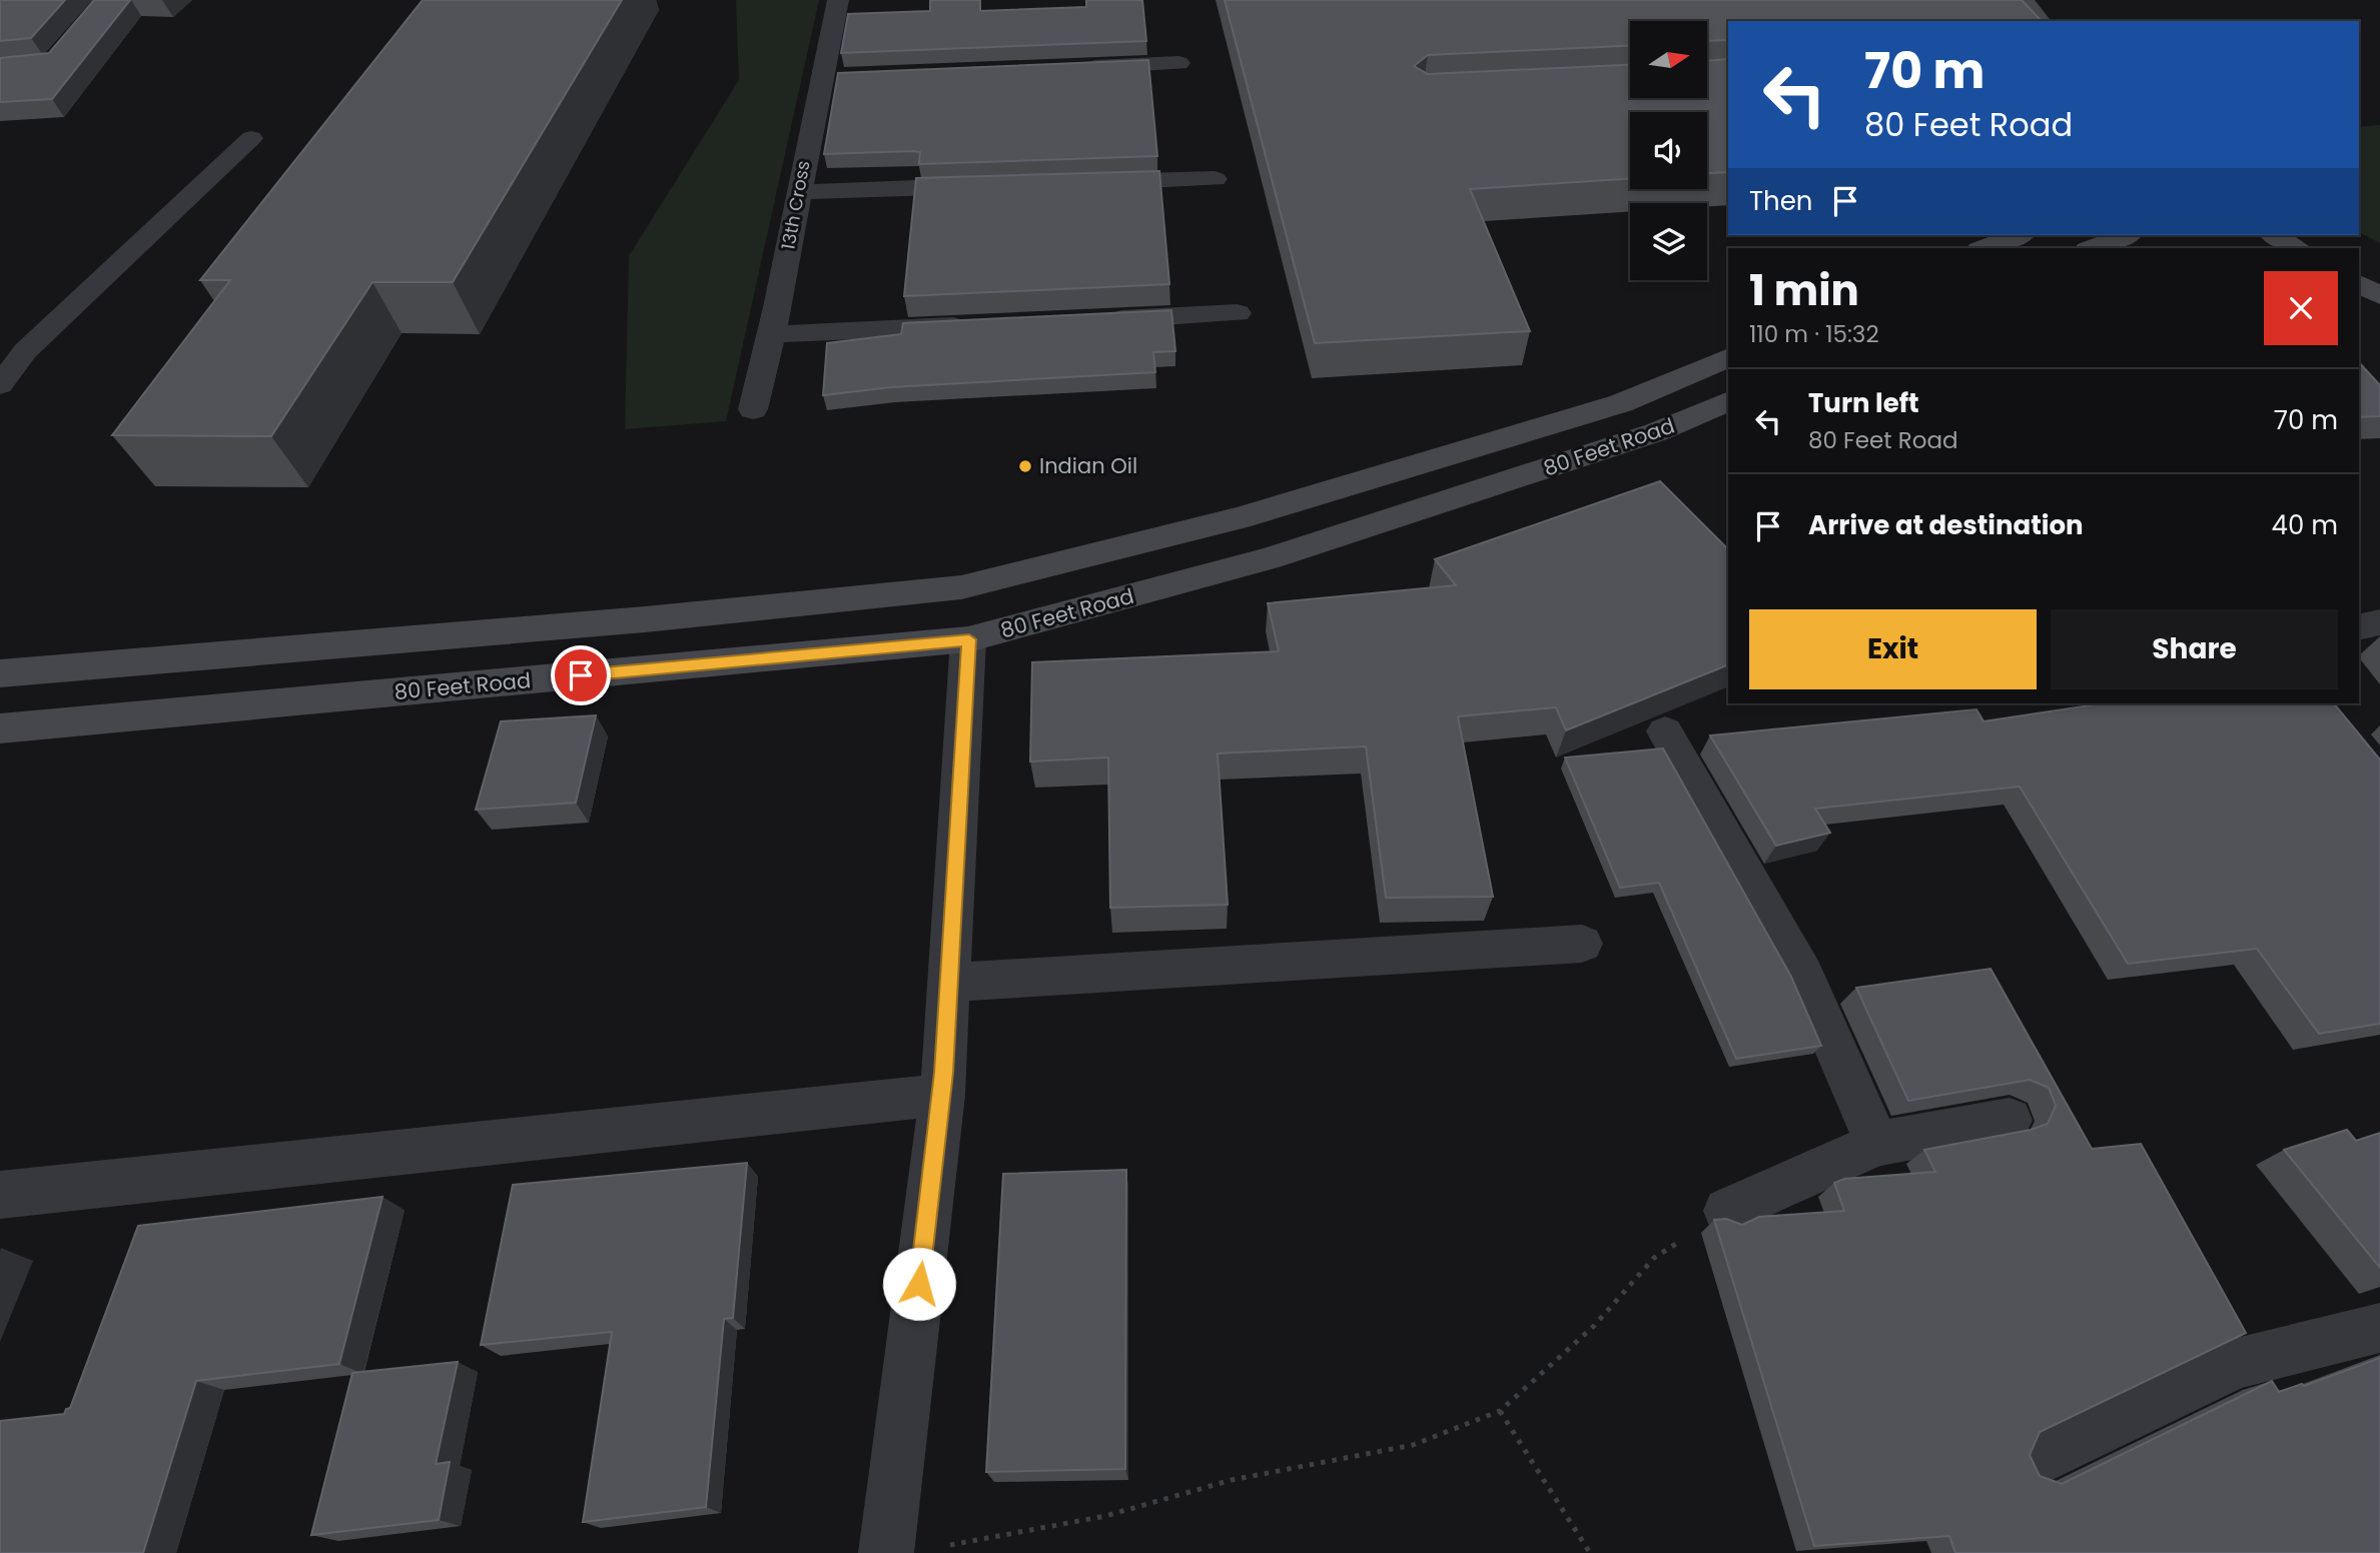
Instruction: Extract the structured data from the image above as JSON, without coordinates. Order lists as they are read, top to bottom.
{
  "streets": {
    "main road": ["80 Feet Road"],
    "street": ["13th Cross"]
  },
  "places": ["Indian Oil"],
  "north": "right",
  "page": {
    "turn": ["70 m", "80 Feet Road"],
    "then": "Then",
    "heading": ["1 min", "110 m · 15:32"],
    "list": [
      {
        "name": "Turn left",
        "note": "80 Feet Road",
        "value": "70 m"
      },
      {
        "name": "Arrive at destination",
        "value": "40 m"
      }
    ],
    "buttons": ["Exit", "Share"]
  }
}
